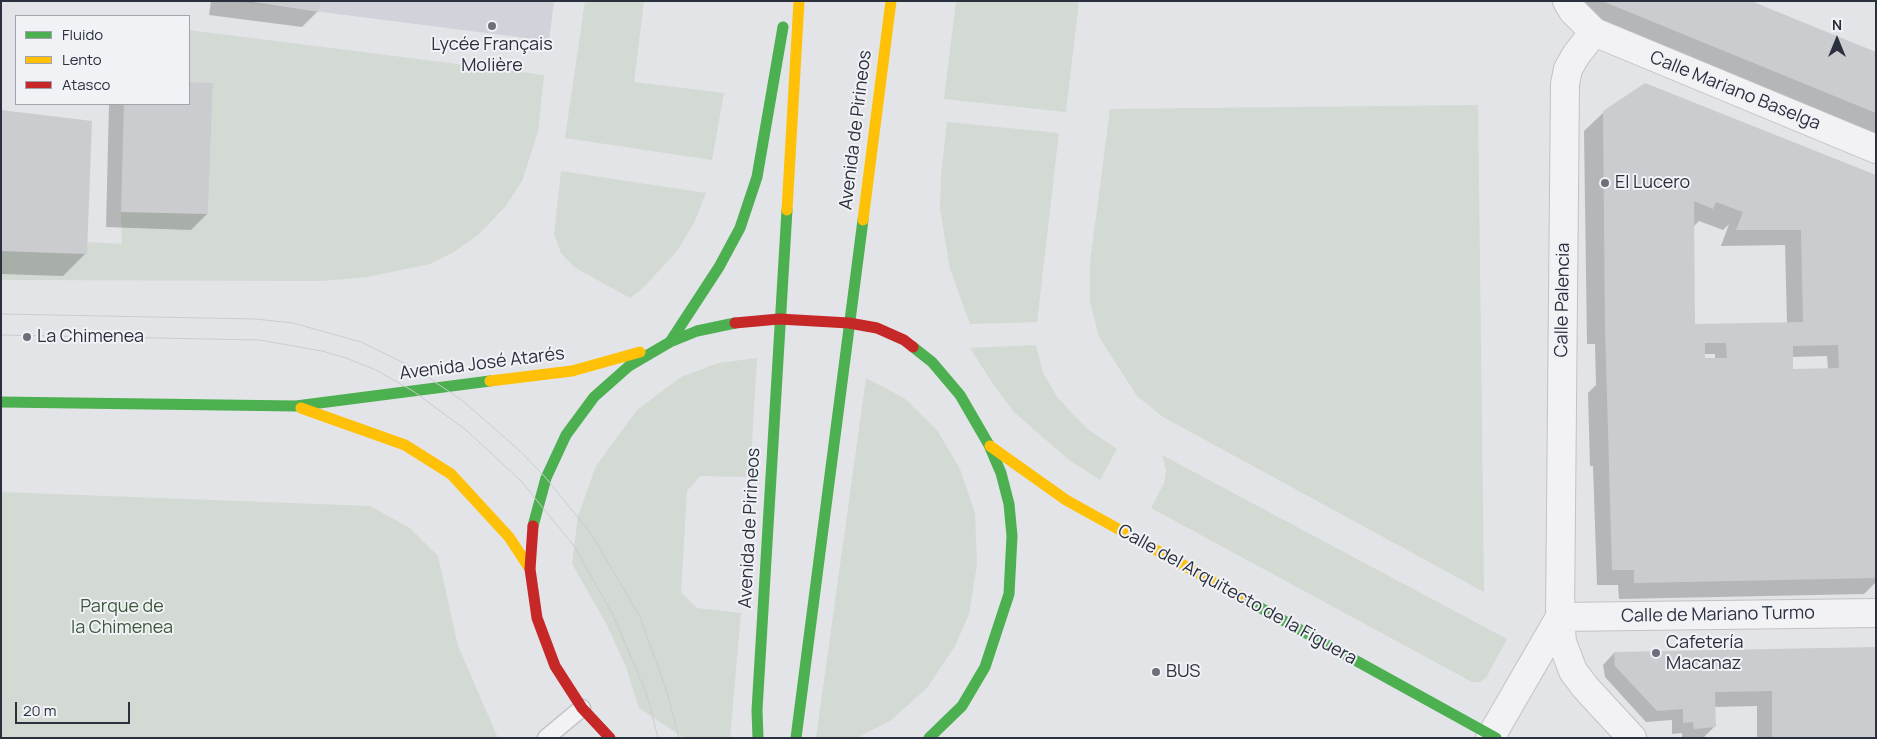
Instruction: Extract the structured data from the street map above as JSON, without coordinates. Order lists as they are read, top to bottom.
{
  "streets": {
    "main road": ["Avenida de Pirineos", "Avenida José Atarés", "Calle del Arquitecto de la Figuera"],
    "street": ["Calle Mariano Baselga", "Calle Palencia", "Calle de Mariano Turmo"]
  },
  "crossings": [
    ["Calle Mariano Baselga", "Calle Palencia"],
    ["Calle Palencia", "Calle del Arquitecto de la Figuera"],
    ["Calle Palencia", "Calle de Mariano Turmo"]
  ],
  "parks": ["Parque de la Chimenea"],
  "places": [
    "Lycée Français Molière",
    "El Lucero",
    "La Chimenea",
    "Cafetería Macanaz",
    "BUS"
  ],
  "legend": ["Fluido", "Lento", "Atasco"],
  "scale_bar": "20 m",
  "north": "top"
}
